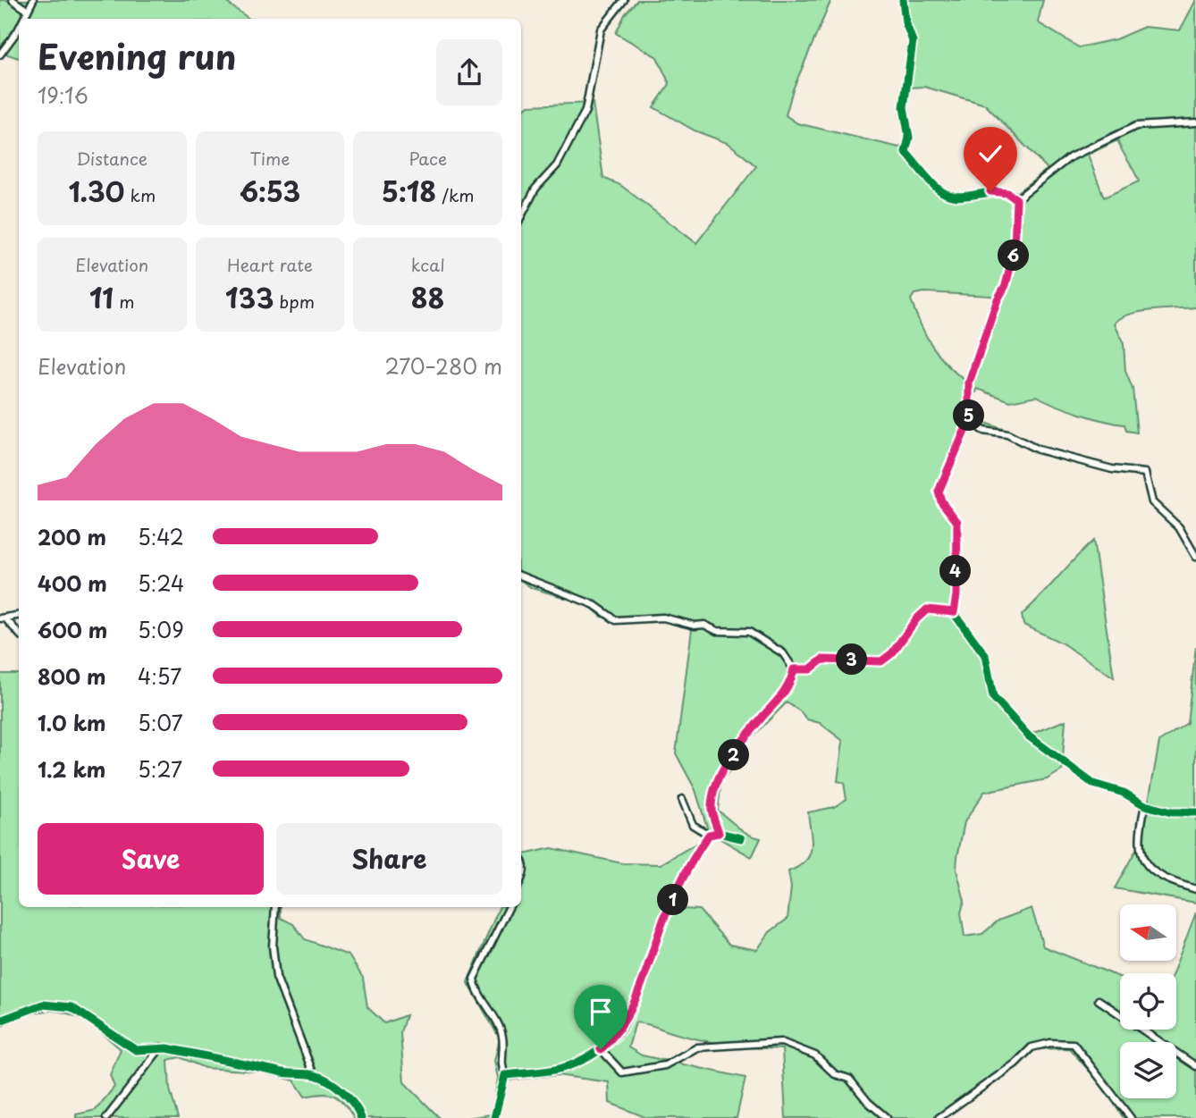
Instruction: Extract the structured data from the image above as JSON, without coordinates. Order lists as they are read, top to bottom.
{
  "north": "left",
  "page": {
    "heading": ["Evening run", "19:16"],
    "stats": [
      ["Distance", "1.30 km"],
      ["Time", "6:53"],
      ["Pace", "5:18 /km"],
      ["Elevation", "11 m"],
      ["Heart rate", "133 bpm"],
      ["kcal", "88"]
    ],
    "pins": [
      "6",
      "5",
      "4",
      "3",
      "2",
      "1"
    ],
    "chart": ["Elevation", "270–280 m"],
    "list": [
      {
        "name": "200 m",
        "note": "5:42"
      },
      {
        "name": "400 m",
        "note": "5:24"
      },
      {
        "name": "600 m",
        "note": "5:09"
      },
      {
        "name": "800 m",
        "note": "4:57"
      },
      {
        "name": "1.0 km",
        "note": "5:07"
      },
      {
        "name": "1.2 km",
        "note": "5:27"
      }
    ],
    "buttons": ["Save", "Share"]
  }
}
